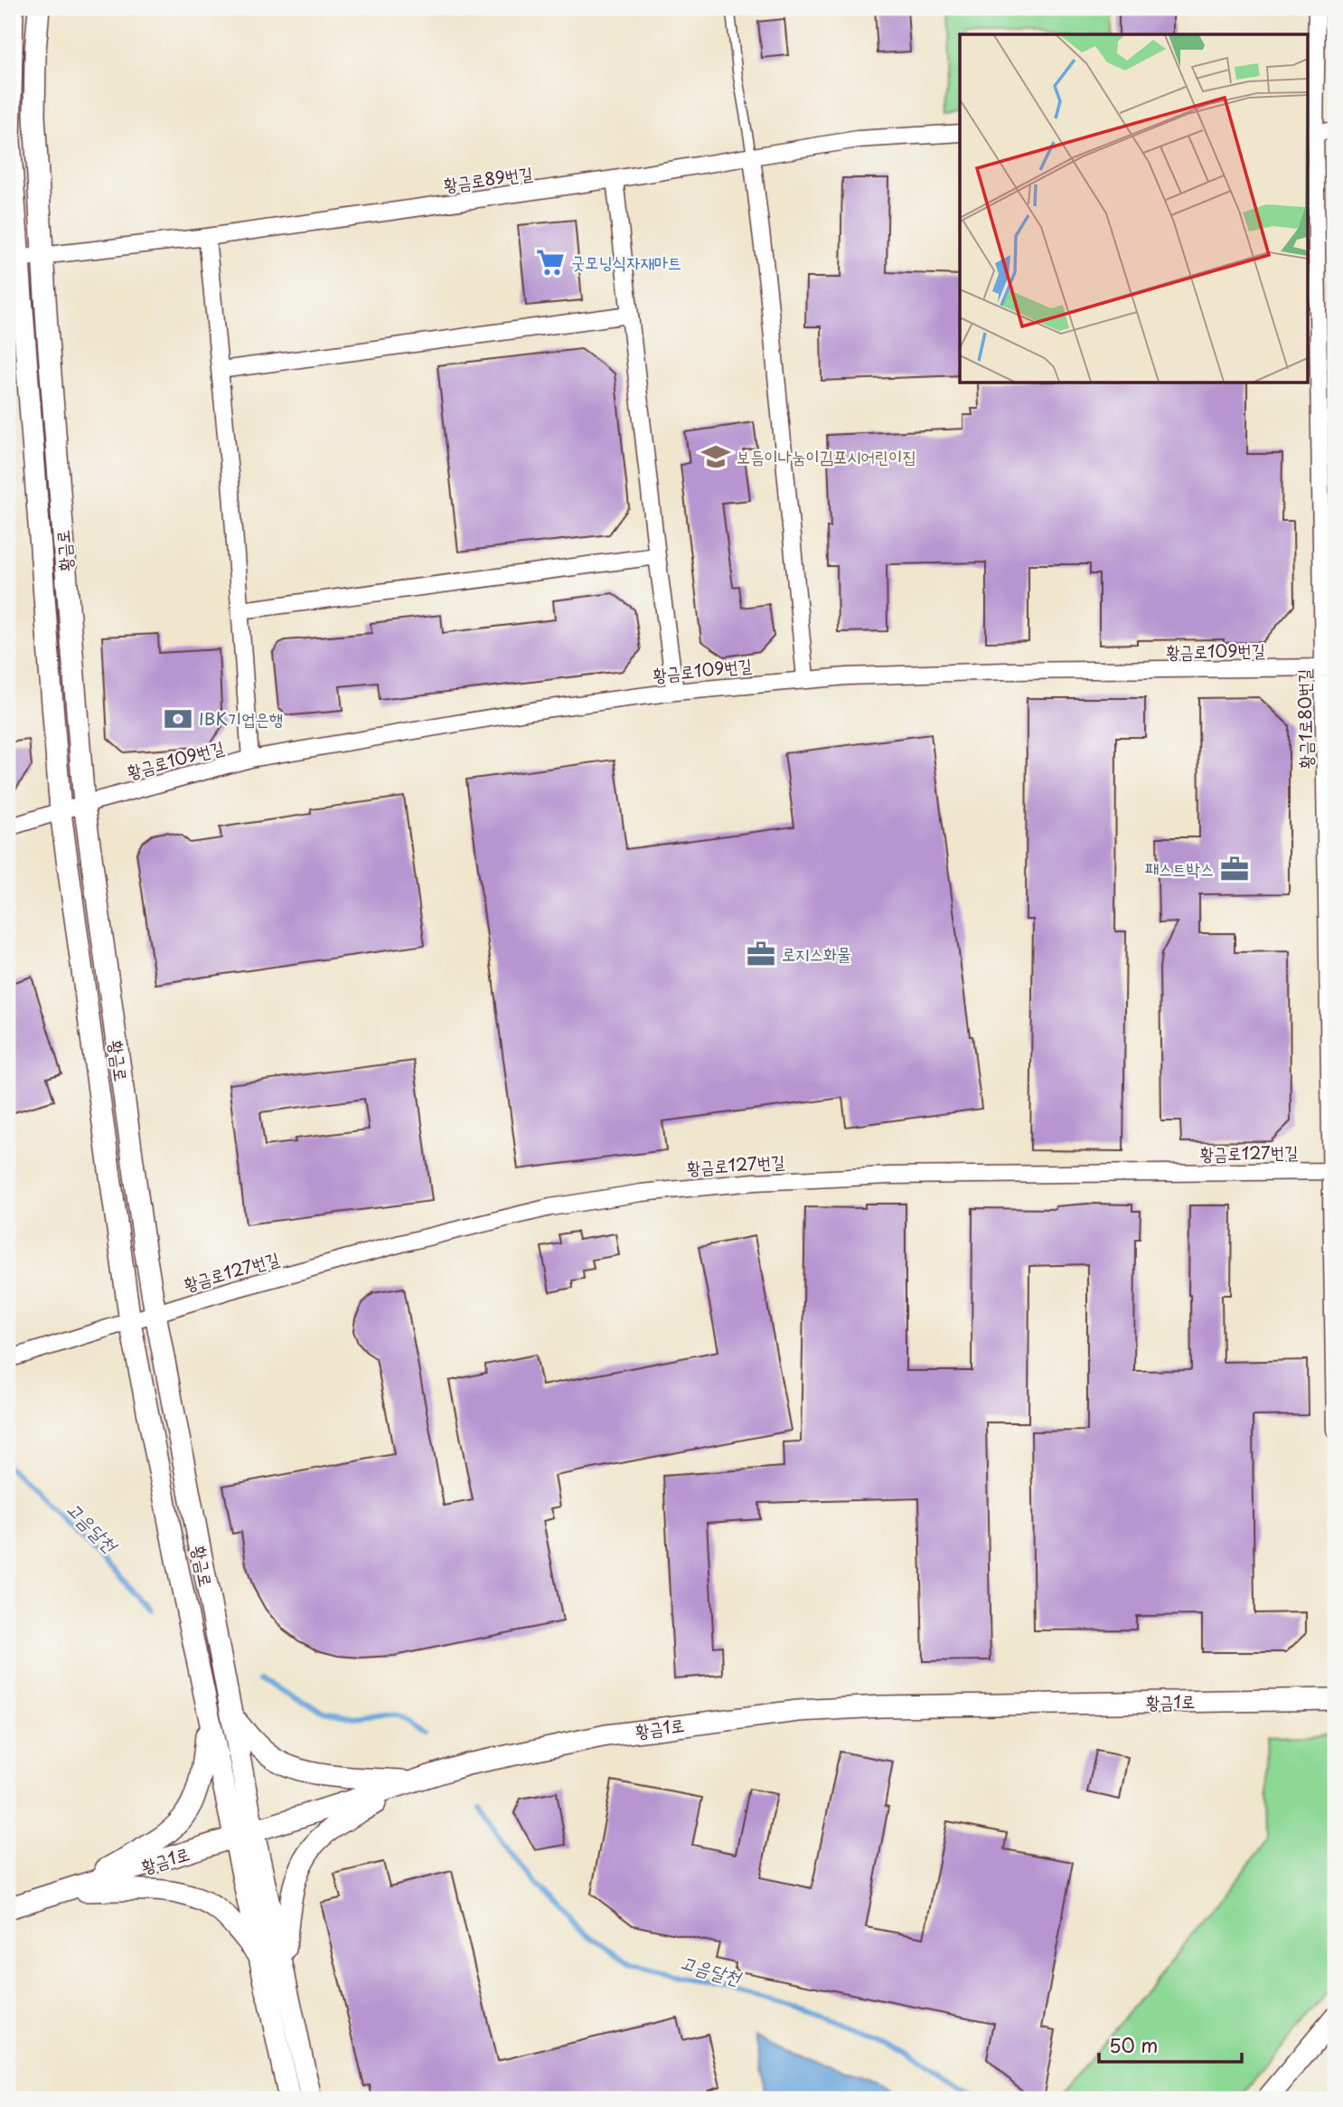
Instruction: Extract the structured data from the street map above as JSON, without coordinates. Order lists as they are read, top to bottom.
{
  "streets": {
    "street": [
      "황금로89번길",
      "황금로",
      "황금로109번길",
      "황금1로80번길",
      "황금로127번길",
      "황금1로"
    ]
  },
  "crossings": [
    ["황금로89번길", "황금로"],
    ["황금로", "황금로109번길"],
    ["황금로", "황금로127번길"],
    ["황금로", "황금1로"],
    ["황금로109번길", "황금1로80번길"],
    ["황금1로80번길", "황금로127번길"]
  ],
  "water": ["고음달천"],
  "places": {
    "supermarket": ["굿모닝식자재마트"],
    "school or university": ["보듬이나눔이김포시어린이집"],
    "bank": ["IBK기업은행"],
    "office": ["패스트박스", "로지스화물"]
  },
  "scale_bar": "50 m"
}
